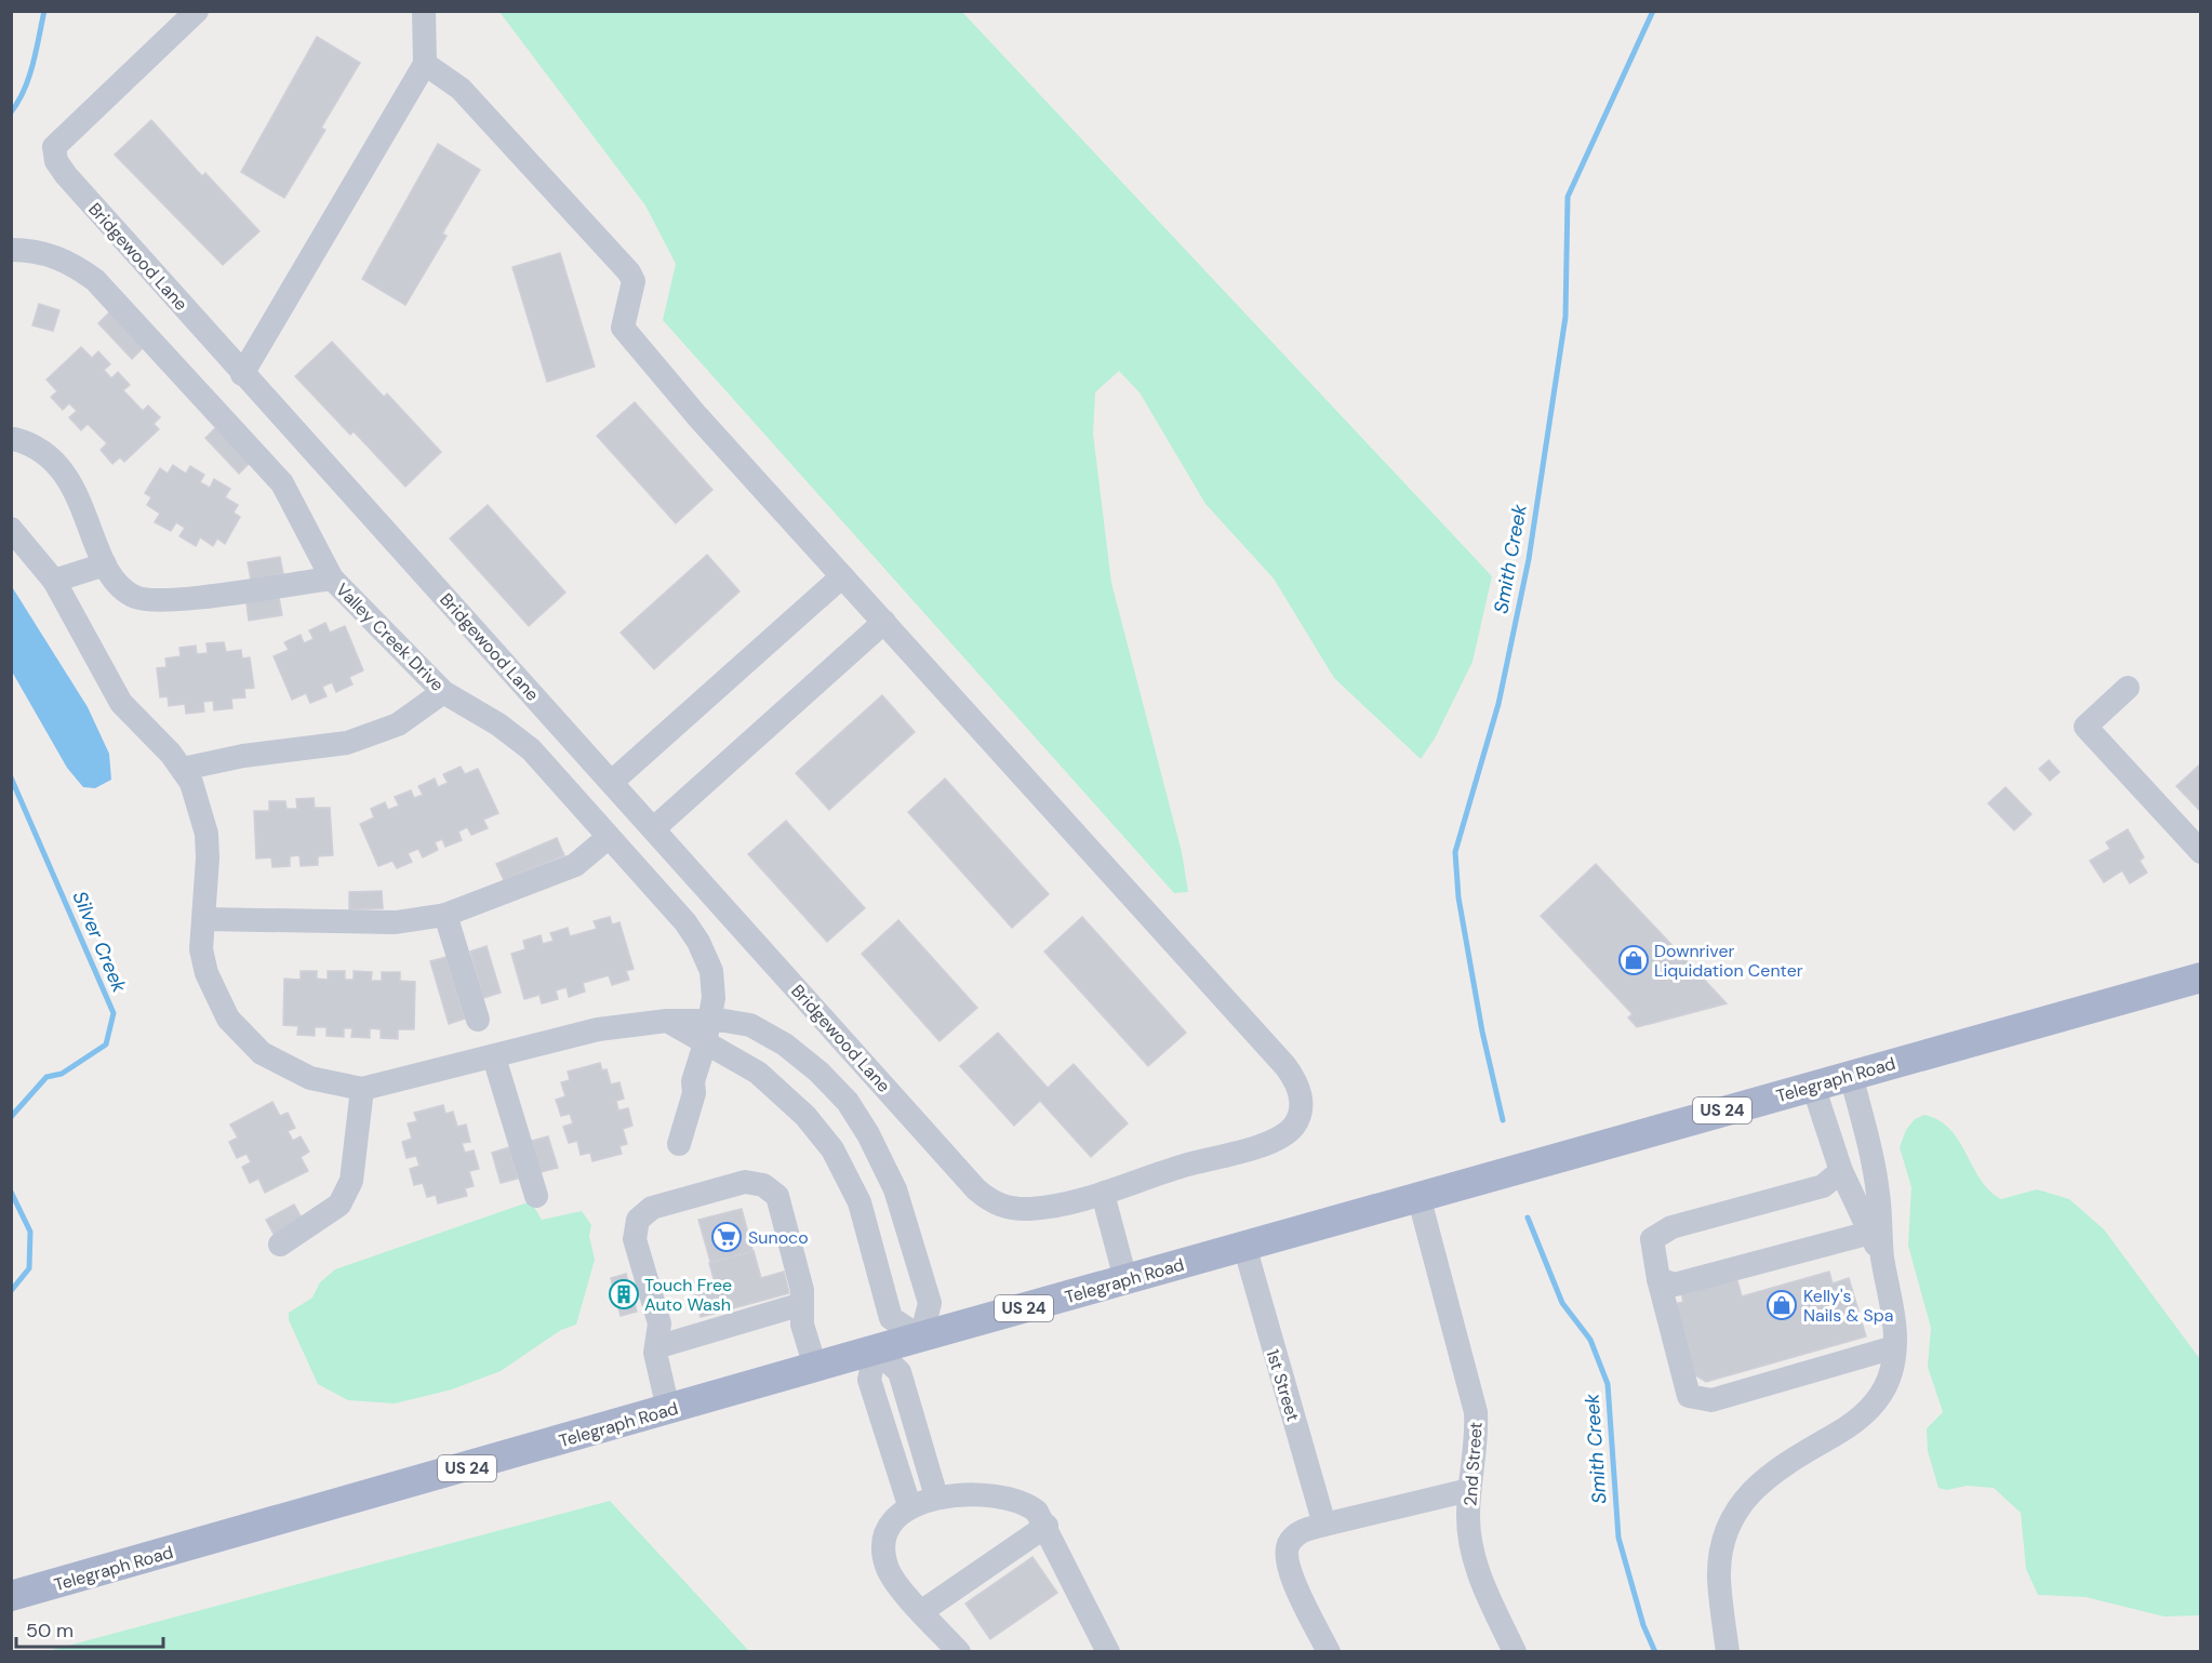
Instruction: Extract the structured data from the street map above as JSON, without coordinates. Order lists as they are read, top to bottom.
{
  "streets": {
    "main road": ["Telegraph Road", "US 24"],
    "street": [
      "Bridgewood Lane",
      "Valley Creek Drive",
      "1st Street",
      "2nd Street"
    ]
  },
  "crossings": [
    ["Telegraph Road", "1st Street"],
    ["Telegraph Road", "2nd Street"]
  ],
  "water": ["Smith Creek", "Silver Creek"],
  "places": {
    "shop": ["Downriver Liquidation Center", "Kelly's Nails & Spa"],
    "supermarket": ["Sunoco"],
    "building": ["Touch Free Auto Wash"]
  },
  "scale_bar": "50 m"
}
